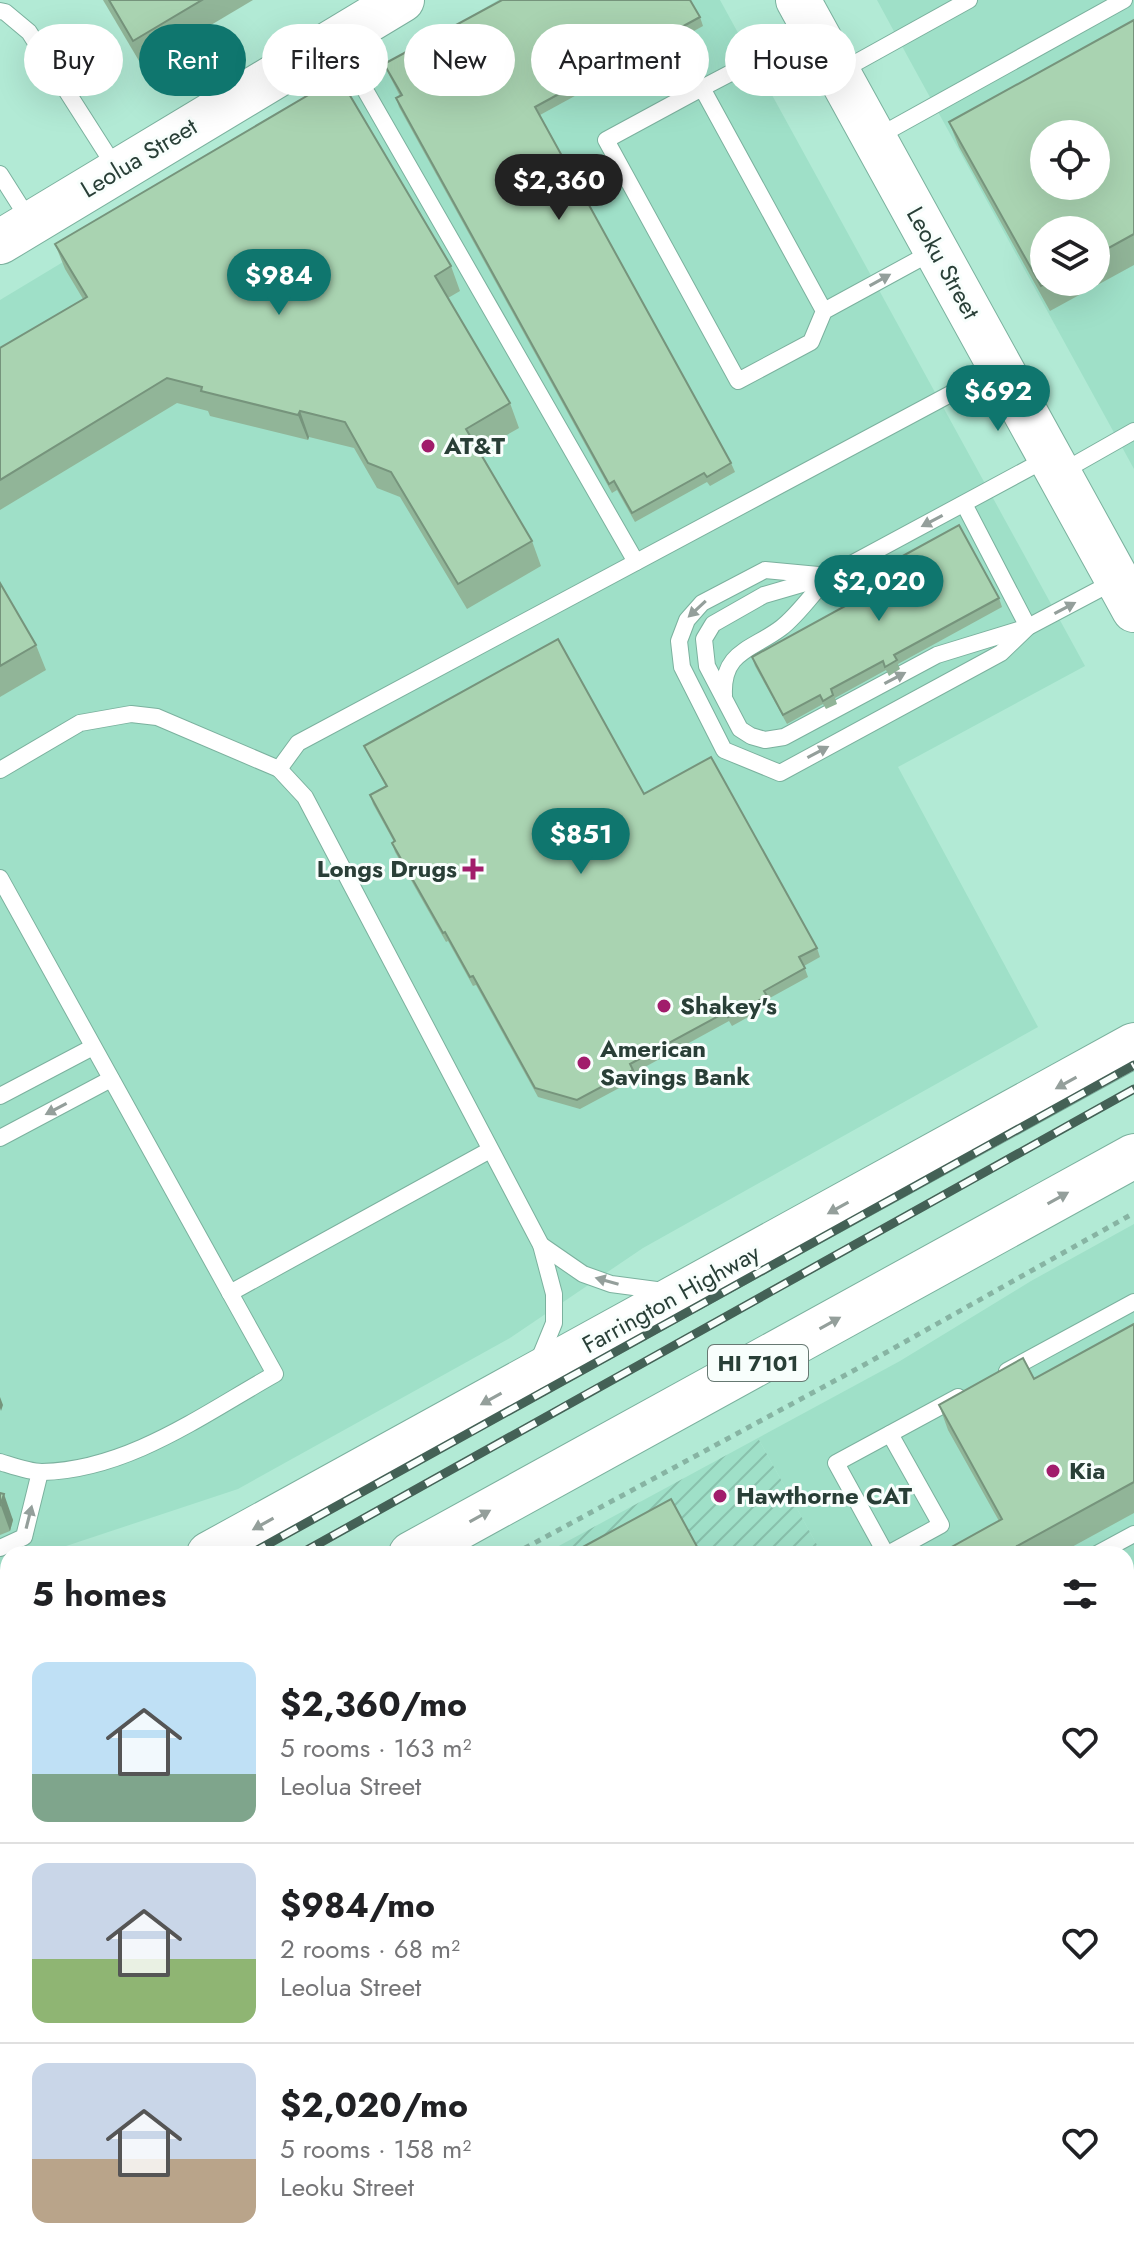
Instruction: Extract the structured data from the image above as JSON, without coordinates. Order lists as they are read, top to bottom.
{
  "streets": {
    "main road": [
      "Leolua Street",
      "Leoku Street",
      "Farrington Highway",
      "HI 7101"
    ]
  },
  "places": {
    "other": [
      "AT&T",
      "Shakey's",
      "American Savings Bank",
      "Kia",
      "Hawthorne CAT"
    ],
    "health": ["Longs Drugs"]
  },
  "page": {
    "chip": [
      "Buy",
      "Rent",
      "Filters",
      "New",
      "Apartment",
      "House"
    ],
    "price": [
      "$2,360",
      "$984",
      "$692",
      "$2,020",
      "$851"
    ],
    "heading": "5 homes",
    "list": [
      {
        "name": "$2,360/mo",
        "note": "5 rooms · 163 m² · Leolua Street"
      },
      {
        "name": "$984/mo",
        "note": "2 rooms · 68 m² · Leolua Street"
      },
      {
        "name": "$2,020/mo",
        "note": "5 rooms · 158 m² · Leoku Street"
      }
    ]
  }
}
